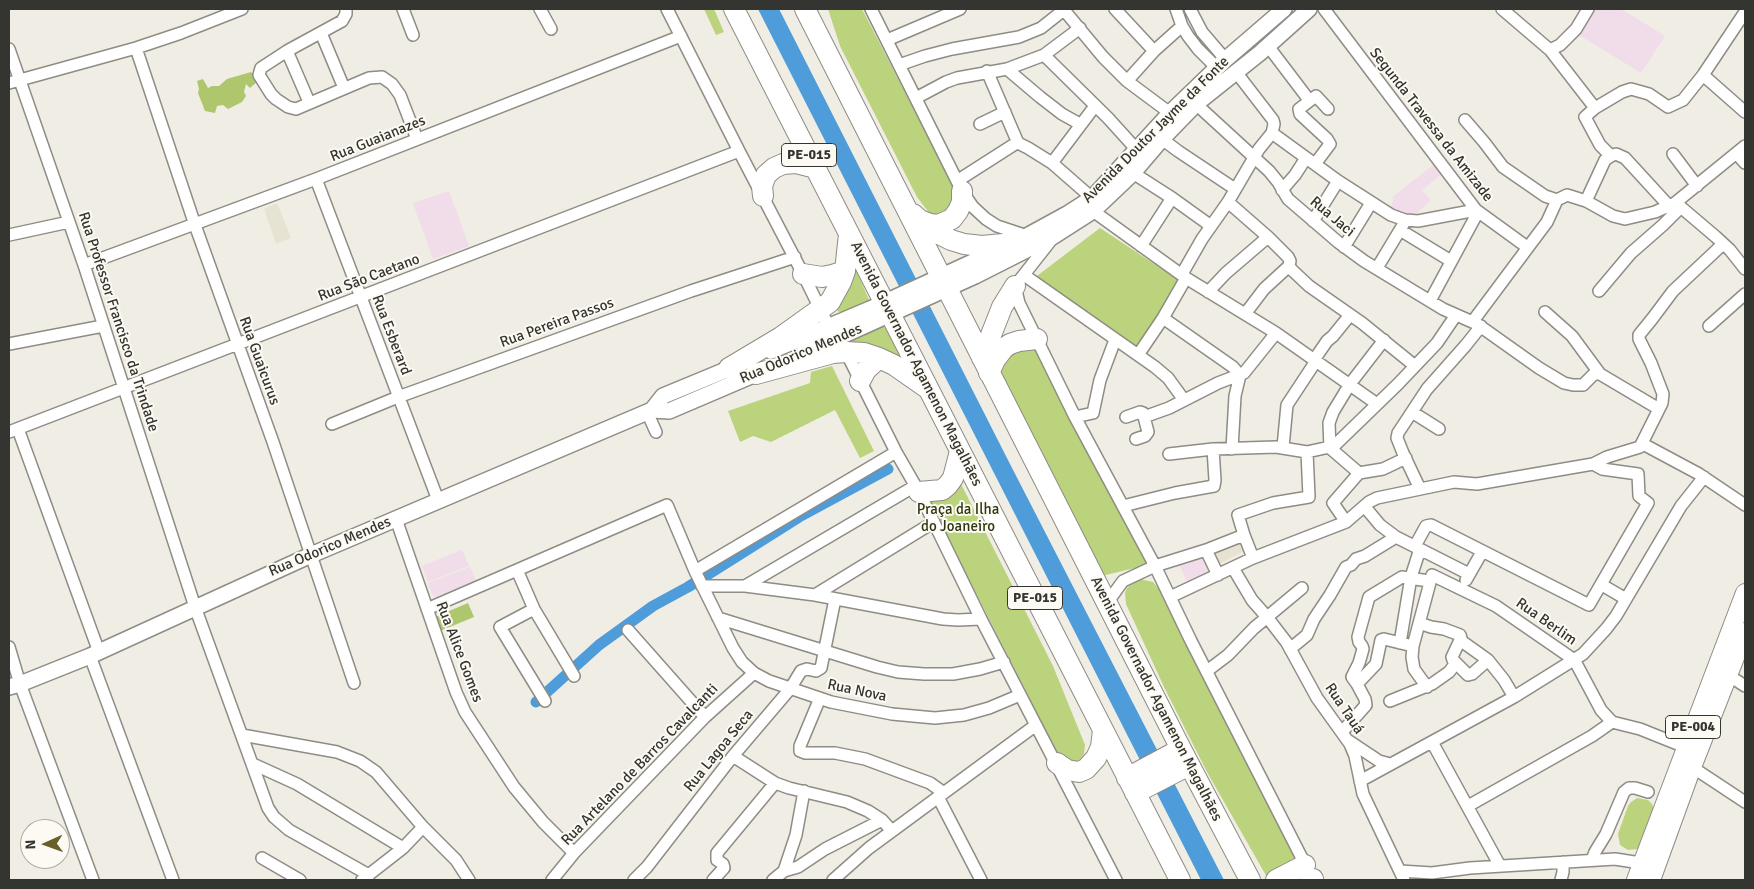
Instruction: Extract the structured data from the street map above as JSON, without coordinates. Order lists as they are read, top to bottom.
{
  "streets": {
    "highway": ["PE-015", "Avenida Governador Agamenon Magalhães"],
    "main road": ["Avenida Doutor Jayme da Fonte", "Rua Odorico Mendes", "PE-004"],
    "street": [
      "Segunda Travessa da Amizade",
      "Rua Guaianazes",
      "Rua Jaci",
      "Rua São Caetano",
      "Rua Professor Francisco da Trindade",
      "Rua Pereira Passos",
      "Rua Esberard",
      "Rua Guaicurus",
      "Rua Berlim",
      "Rua Alice Gomes",
      "Rua Nova",
      "Rua Tauá",
      "Rua Lagoa Seca",
      "Rua Artelano de Barros Cavalcanti"
    ]
  },
  "crossings": [
    ["Avenida Doutor Jayme da Fonte", "Rua Jaci"],
    ["Avenida Doutor Jayme da Fonte", "Rua Odorico Mendes"],
    ["Avenida Doutor Jayme da Fonte", "Avenida Governador Agamenon Magalhães"],
    ["Rua Guaianazes", "Rua Professor Francisco da Trindade"],
    ["Rua Guaianazes", "Rua Esberard"],
    ["Rua Guaianazes", "Rua Guaicurus"],
    ["PE-015", "Avenida Governador Agamenon Magalhães"],
    ["Rua São Caetano", "Rua Professor Francisco da Trindade"],
    ["Rua São Caetano", "Rua Esberard"],
    ["Rua São Caetano", "Rua Guaicurus"],
    ["Rua Professor Francisco da Trindade", "Rua Odorico Mendes"],
    ["Rua Pereira Passos", "Rua Esberard"],
    ["Rua Esberard", "Rua Odorico Mendes"],
    ["Rua Odorico Mendes", "Rua Guaicurus"],
    ["Rua Odorico Mendes", "Avenida Governador Agamenon Magalhães"],
    ["Rua Odorico Mendes", "Rua Alice Gomes"],
    ["Rua Alice Gomes", "Rua Artelano de Barros Cavalcanti"],
    ["Rua Nova", "Rua Lagoa Seca"],
    ["Rua Nova", "Rua Artelano de Barros Cavalcanti"]
  ],
  "parks": ["Praça da Ilha do Joaneiro"],
  "north": "left"
}
